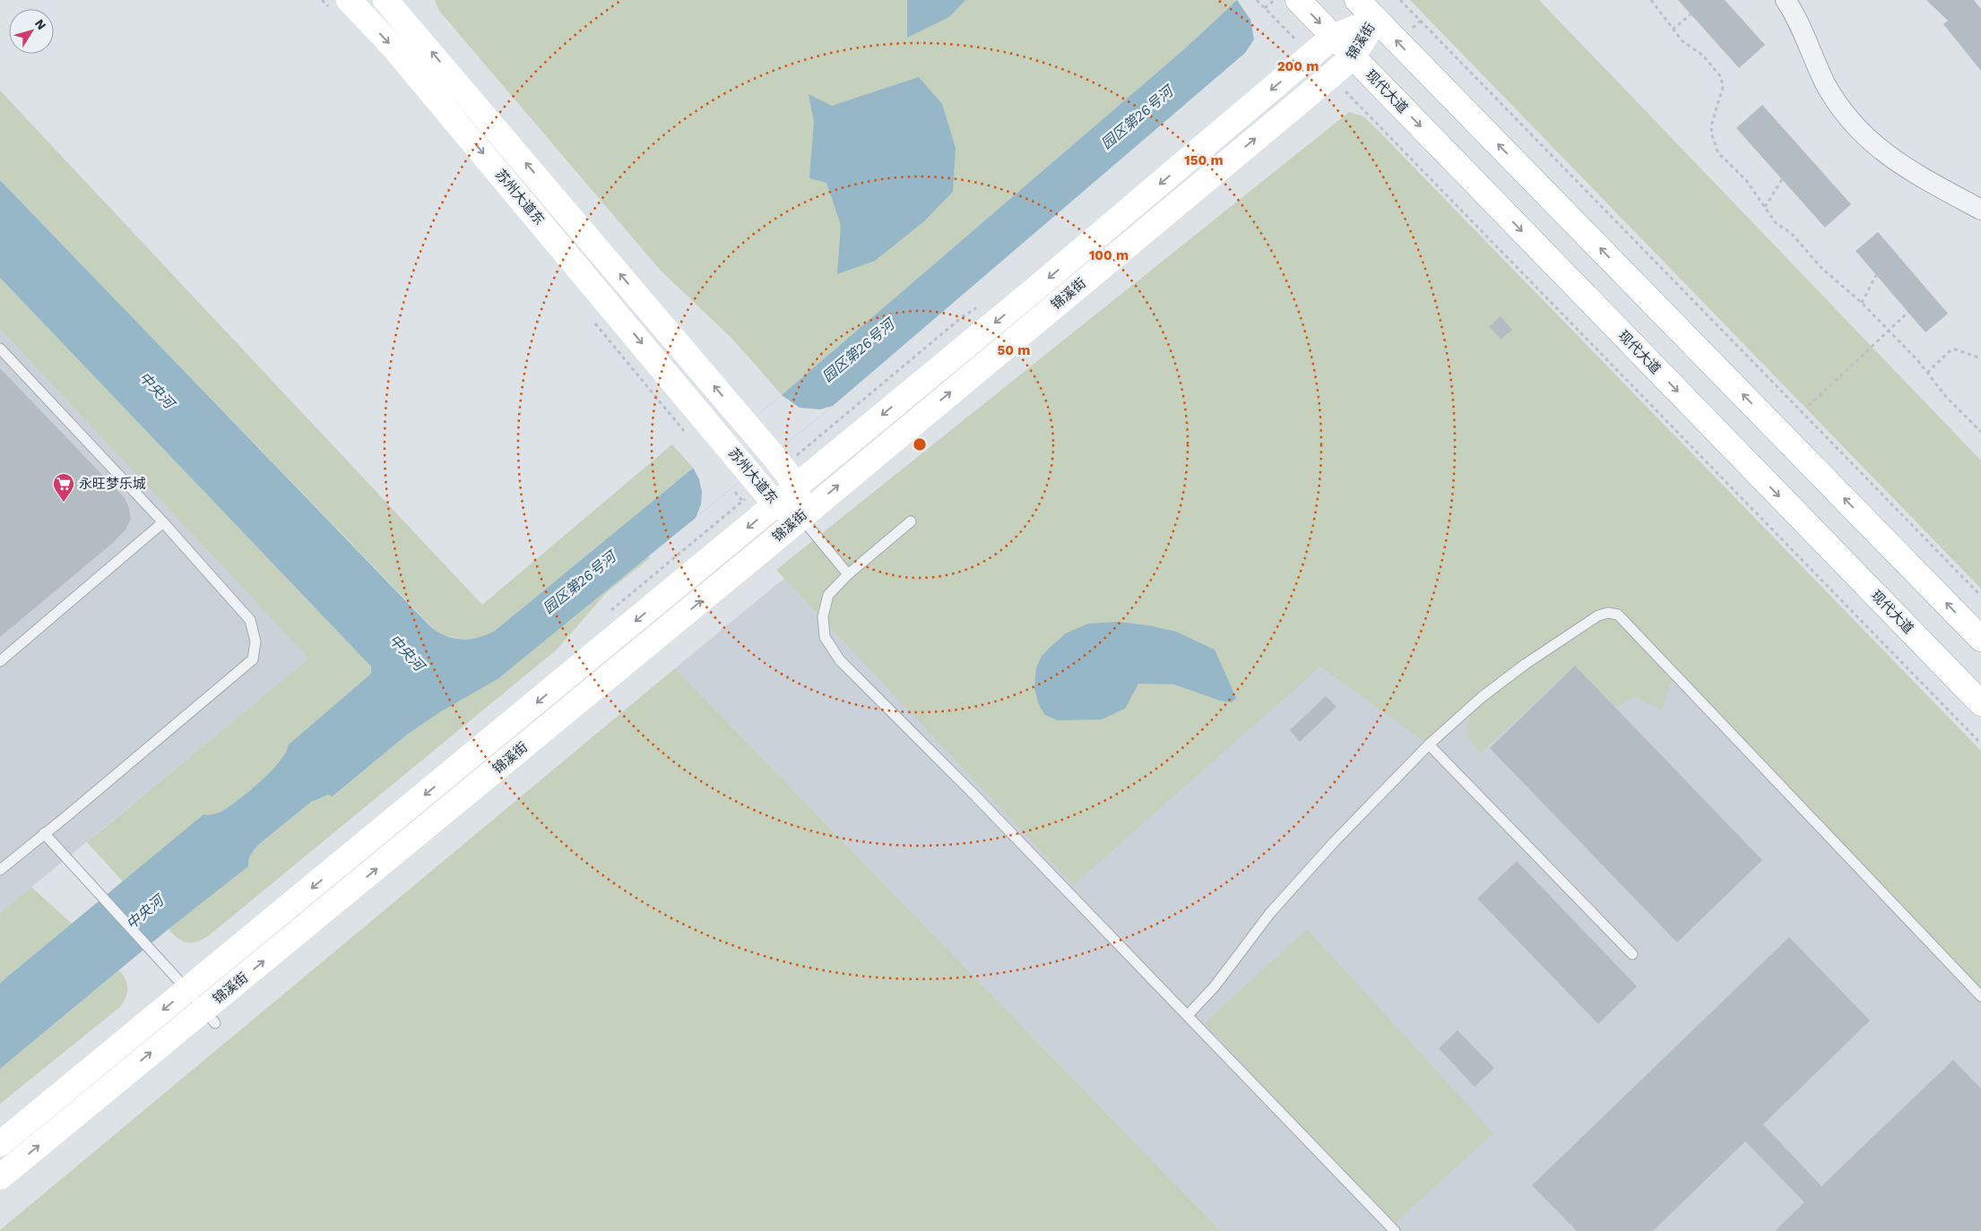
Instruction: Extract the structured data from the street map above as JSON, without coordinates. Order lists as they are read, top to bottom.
{
  "streets": {
    "main road": ["锦溪街", "现代大道", "苏州大道东"]
  },
  "crossings": [
    ["锦溪街", "现代大道"],
    ["锦溪街", "苏州大道东"]
  ],
  "water": ["园区第26号河", "中央河"],
  "places": {
    "supermarket": ["永旺梦乐城"]
  },
  "north": "top right",
  "rings": [
    "200 m",
    "150 m",
    "100 m",
    "50 m"
  ]
}
